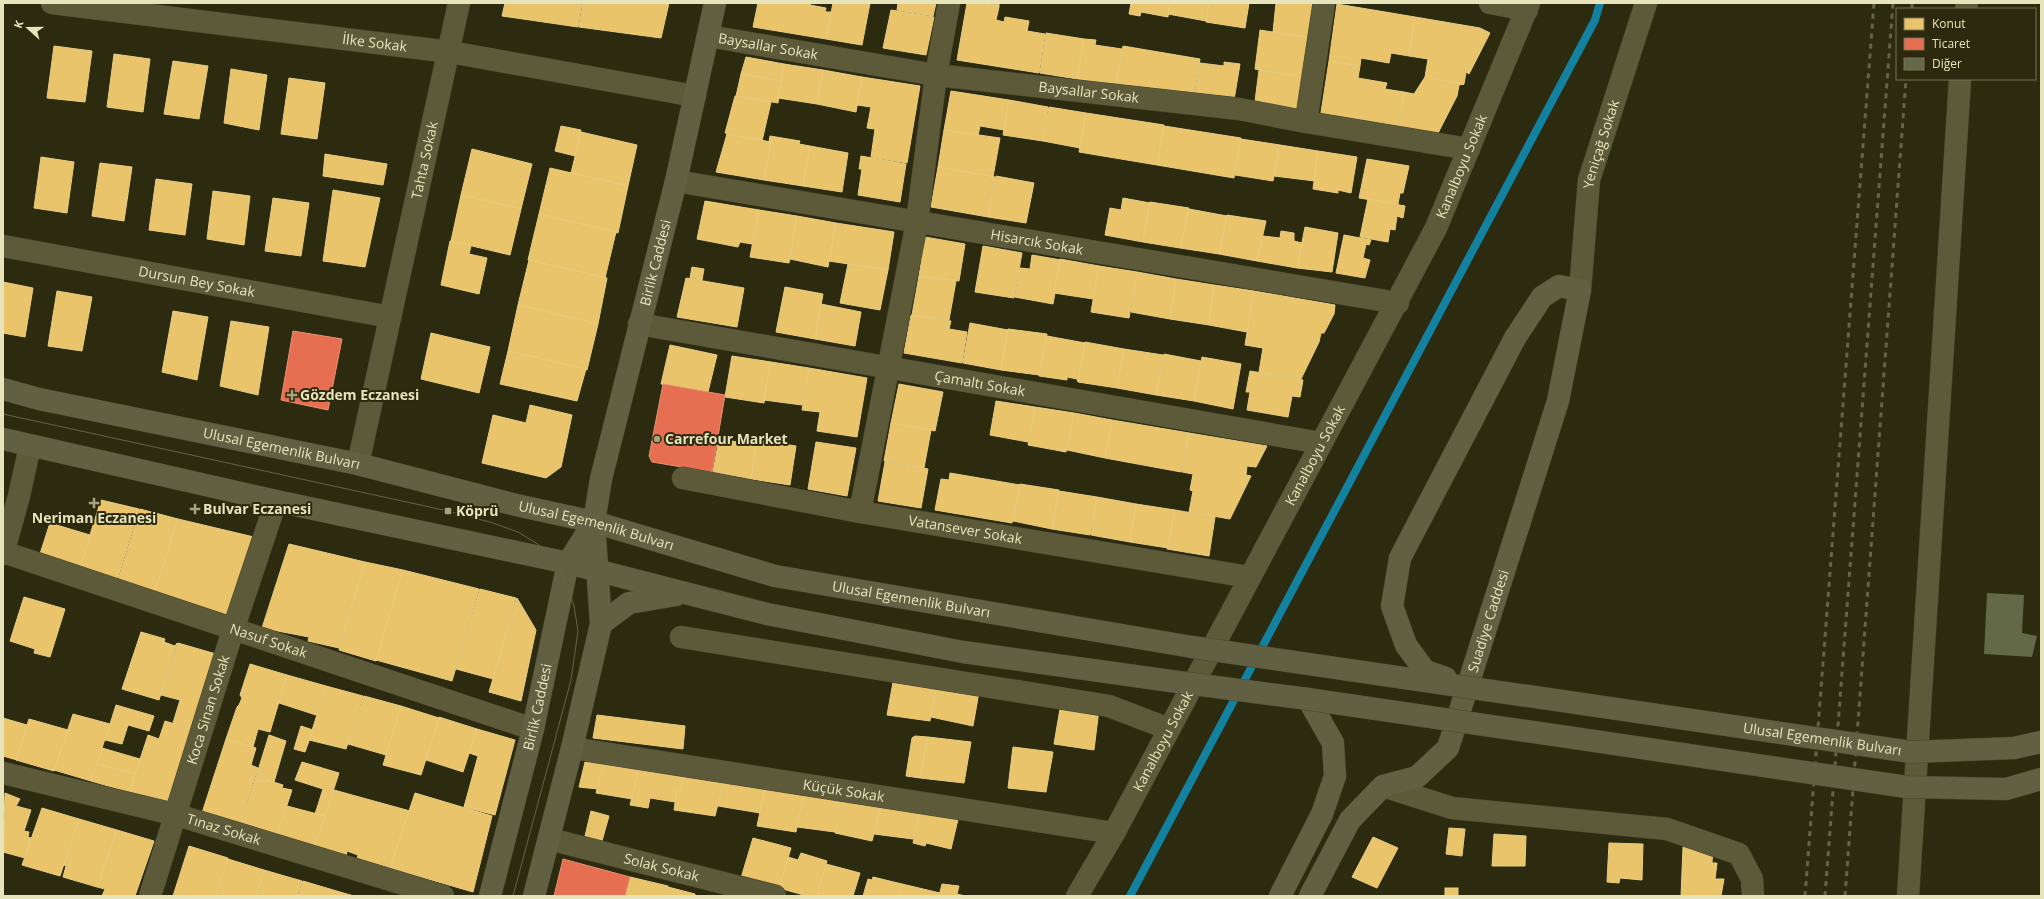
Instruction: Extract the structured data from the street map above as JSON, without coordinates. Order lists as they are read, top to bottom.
{
  "streets": {
    "main road": ["Birlik Caddesi", "Ulusal Egemenlik Bulvarı", "Suadiye Caddesi"],
    "street": [
      "İlke Sokak",
      "Baysallar Sokak",
      "Yeniçağ Sokak",
      "Tahta Sokak",
      "Kanalboyu Sokak",
      "Hisarcık Sokak",
      "Dursun Bey Sokak",
      "Çamaltı Sokak",
      "Vatansever Sokak",
      "Nasuf Sokak",
      "Koca Sinan Sokak",
      "Küçük Sokak",
      "Tınaz Sokak",
      "Solak Sokak"
    ]
  },
  "crossings": [
    ["İlke Sokak", "Tahta Sokak"],
    ["İlke Sokak", "Birlik Caddesi"],
    ["Baysallar Sokak", "Kanalboyu Sokak"],
    ["Baysallar Sokak", "Birlik Caddesi"],
    ["Yeniçağ Sokak", "Suadiye Caddesi"],
    ["Tahta Sokak", "Dursun Bey Sokak"],
    ["Tahta Sokak", "Ulusal Egemenlik Bulvarı"],
    ["Kanalboyu Sokak", "Hisarcık Sokak"],
    ["Kanalboyu Sokak", "Çamaltı Sokak"],
    ["Kanalboyu Sokak", "Vatansever Sokak"],
    ["Kanalboyu Sokak", "Küçük Sokak"],
    ["Hisarcık Sokak", "Birlik Caddesi"],
    ["Birlik Caddesi", "Çamaltı Sokak"],
    ["Birlik Caddesi", "Ulusal Egemenlik Bulvarı"],
    ["Birlik Caddesi", "Nasuf Sokak"],
    ["Birlik Caddesi", "Küçük Sokak"],
    ["Birlik Caddesi", "Solak Sokak"],
    ["Nasuf Sokak", "Koca Sinan Sokak"],
    ["Koca Sinan Sokak", "Tınaz Sokak"]
  ],
  "places": {
    "health": ["Gözdem Eczanesi", "Neriman Eczanesi", "Bulvar Eczanesi"],
    "other": ["Carrefour Market"],
    "transit": ["Köprü"]
  },
  "legend": ["Konut", "Ticaret", "Diğer"],
  "north": "left"
}
